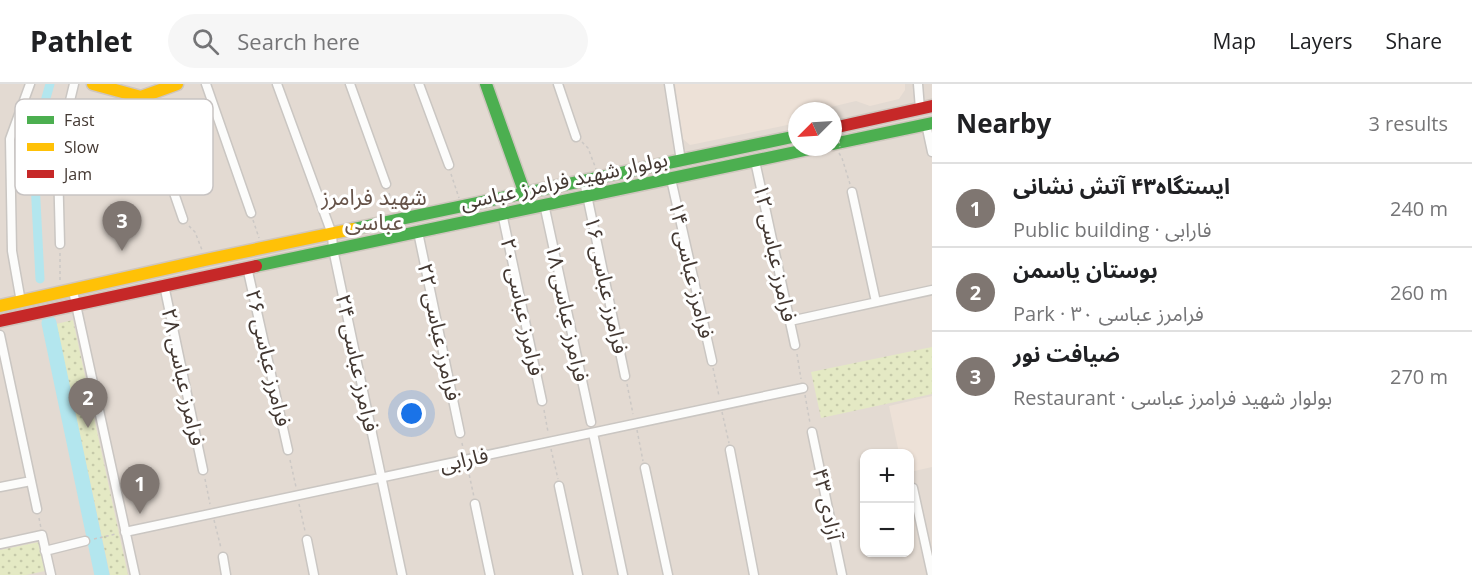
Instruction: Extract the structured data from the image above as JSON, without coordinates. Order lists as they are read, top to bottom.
{
  "streets": {
    "main road": ["بولوار شهید فرامرز عباسی"],
    "street": [
      "فرامرز عباسی ۱۲",
      "فرامرز عباسی ۱۴",
      "فرامرز عباسی ۱۶",
      "فرامرز عباسی ۲۰",
      "فرامرز عباسی ۱۸",
      "فرامرز عباسی ۲۲",
      "فرامرز عباسی ۲۶",
      "فرامرز عباسی ۲۴",
      "فرامرز عباسی ۲۸",
      "فارابی",
      "۴۳ آزادی"
    ]
  },
  "crossings": [
    ["بولوار شهید فرامرز عباسی", "فرامرز عباسی ۱۲"],
    ["بولوار شهید فرامرز عباسی", "فرامرز عباسی ۱۴"],
    ["بولوار شهید فرامرز عباسی", "فرامرز عباسی ۱۶"],
    ["بولوار شهید فرامرز عباسی", "فرامرز عباسی ۲۰"],
    ["بولوار شهید فرامرز عباسی", "فرامرز عباسی ۱۸"],
    ["بولوار شهید فرامرز عباسی", "فرامرز عباسی ۲۲"],
    ["بولوار شهید فرامرز عباسی", "فرامرز عباسی ۲۶"],
    ["بولوار شهید فرامرز عباسی", "فرامرز عباسی ۲۴"],
    ["بولوار شهید فرامرز عباسی", "فرامرز عباسی ۲۸"],
    ["فرامرز عباسی ۲۴", "فارابی"]
  ],
  "districts": ["شهید فرامرز عباسی"],
  "legend": ["Fast", "Slow", "Jam"],
  "north": "bottom left",
  "page": {
    "header": "Pathlet",
    "search": "Search here",
    "nav": ["Map", "Layers", "Share"],
    "heading": ["Nearby", "3 results"],
    "list": [
      {
        "mark": "1",
        "name": "ایستگاه۴۳ آتش نشانی",
        "note": "Public building · فارابی",
        "value": "240 m"
      },
      {
        "mark": "2",
        "name": "بوستان یاسمن",
        "note": "Park · فرامرز عباسی ۳۰",
        "value": "260 m"
      },
      {
        "mark": "3",
        "name": "ضیافت نور",
        "note": "Restaurant · بولوار شهید فرامرز عباسی",
        "value": "270 m"
      }
    ],
    "pins": ["3", "2", "1"],
    "map_buttons": ["+", "−"]
  }
}
